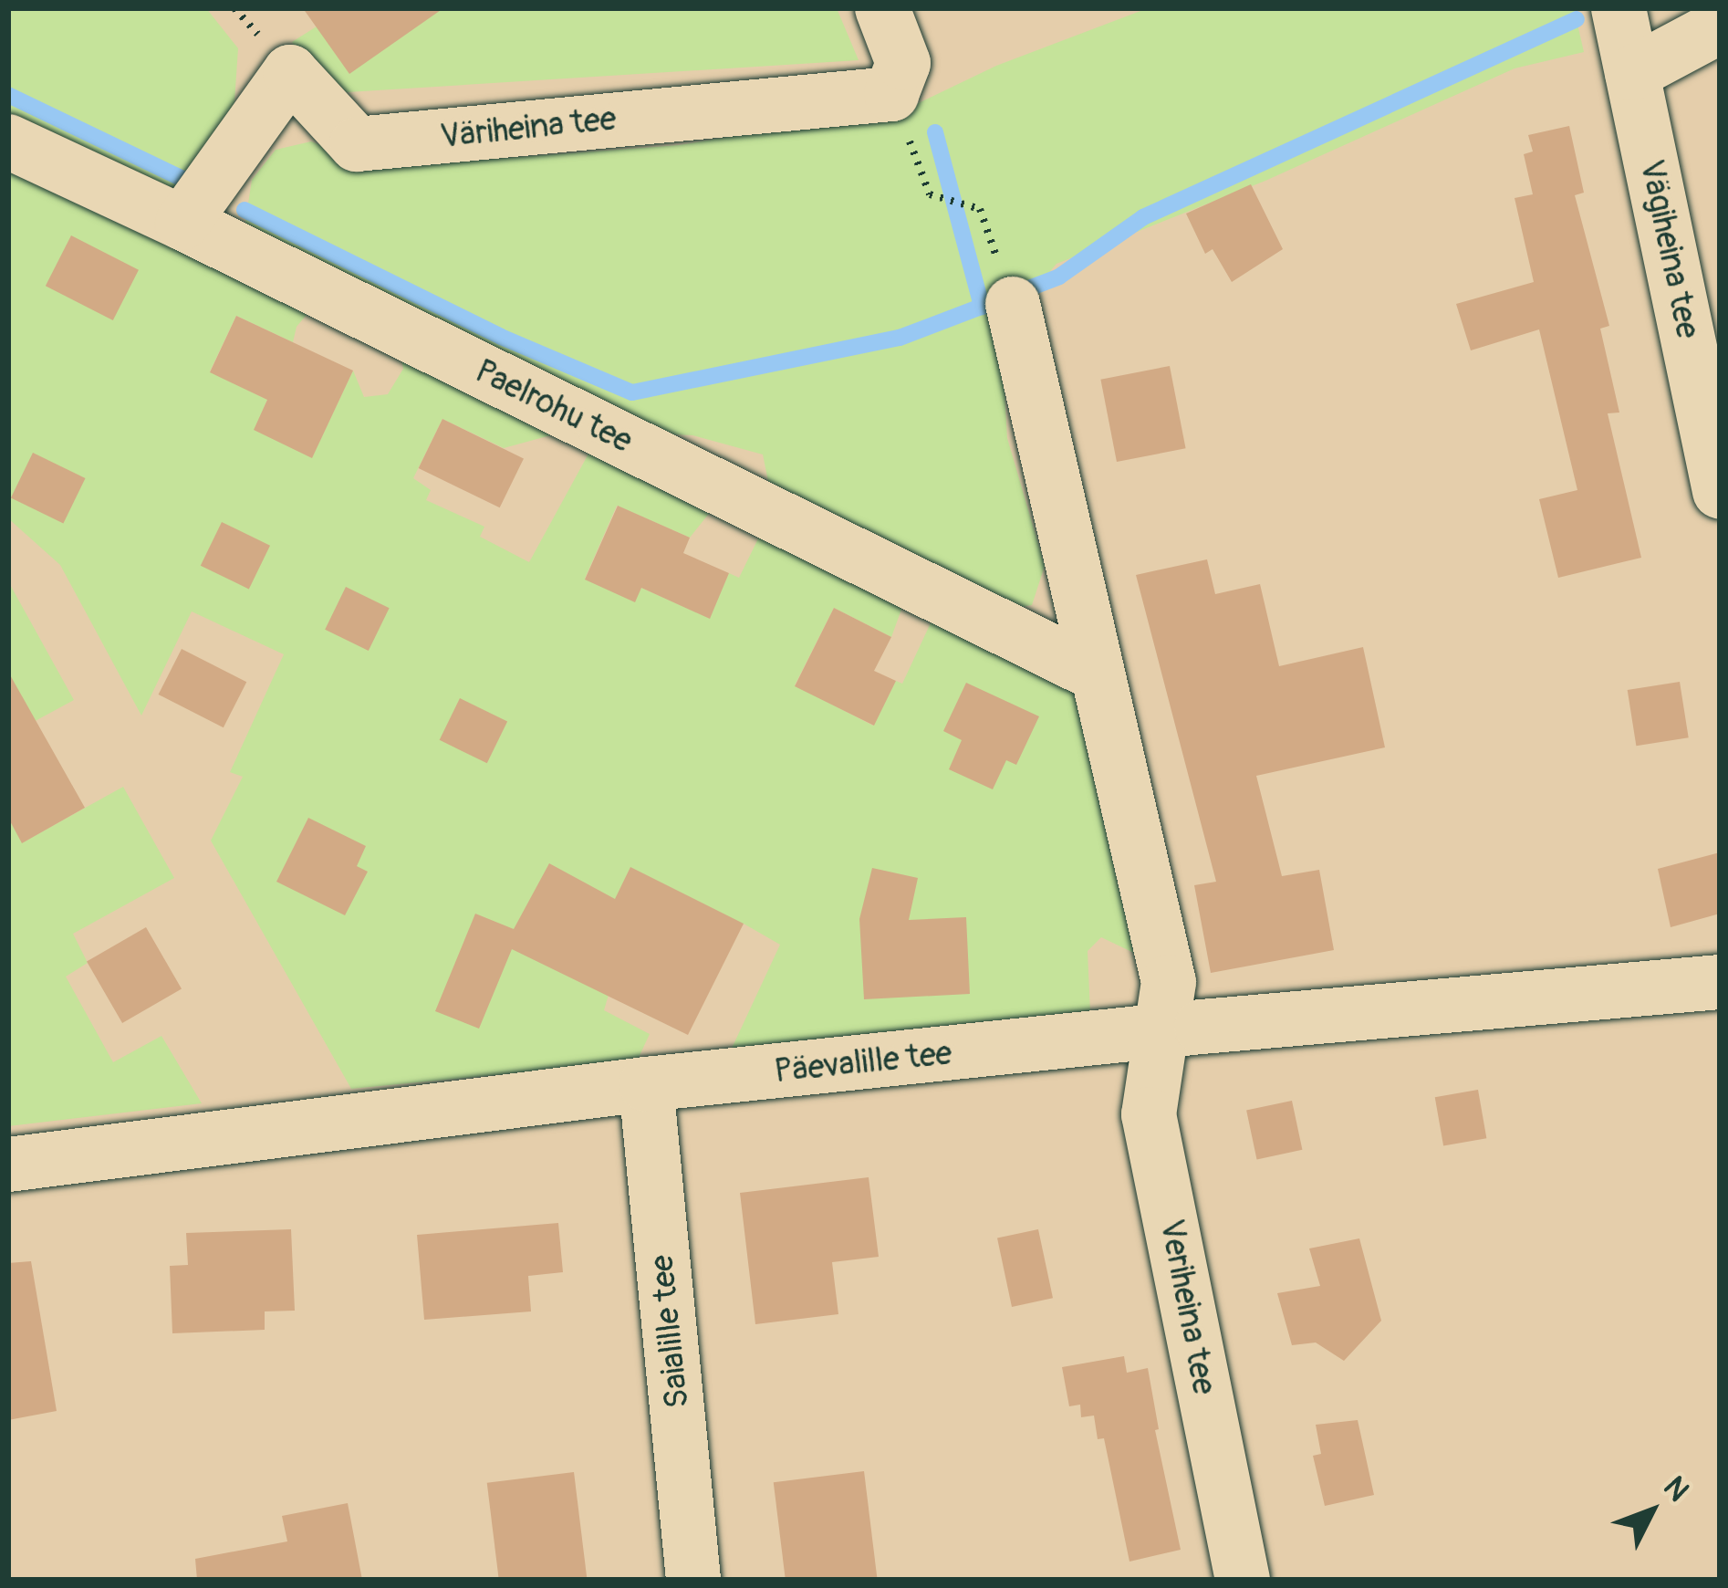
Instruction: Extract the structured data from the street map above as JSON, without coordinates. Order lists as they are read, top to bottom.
{
  "streets": {
    "street": [
      "Väriheina tee",
      "Vägiheina tee",
      "Paelrohu tee",
      "Päevalille tee",
      "Veriheina tee",
      "Saialille tee"
    ]
  },
  "crossings": [
    ["Väriheina tee", "Paelrohu tee"],
    ["Päevalille tee", "Veriheina tee"],
    ["Päevalille tee", "Saialille tee"]
  ],
  "north": "top right"
}
